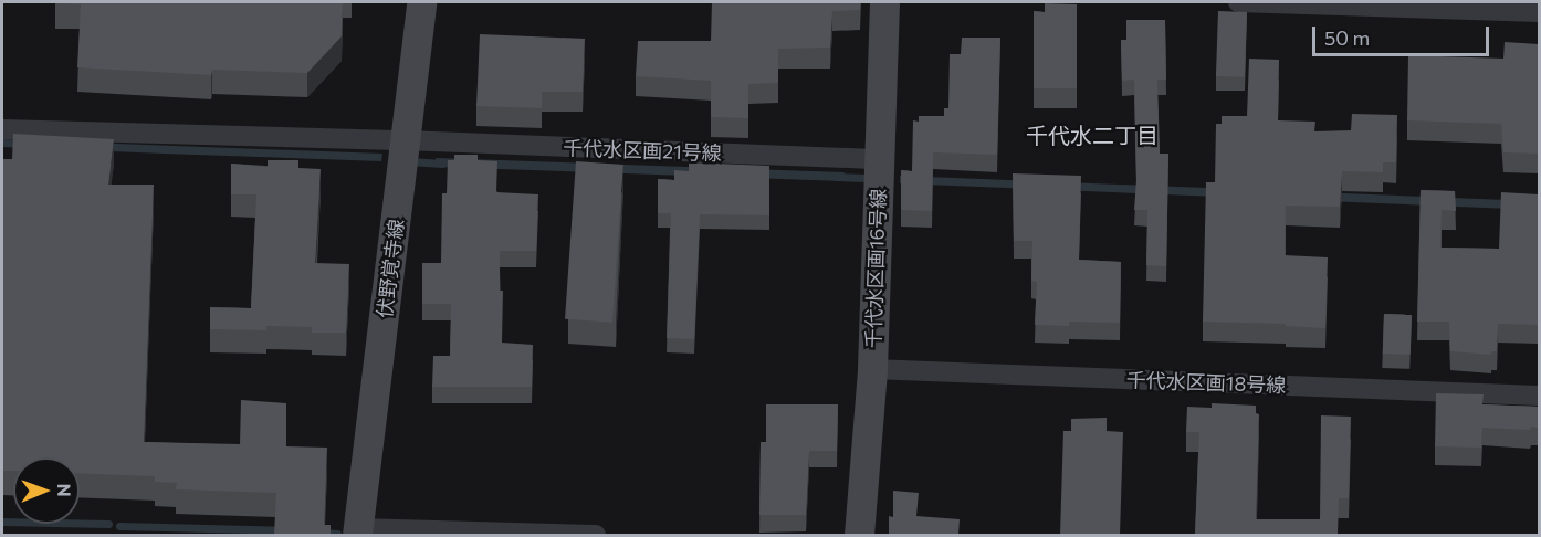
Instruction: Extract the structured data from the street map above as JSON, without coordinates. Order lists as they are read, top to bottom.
{
  "streets": {
    "street": [
      "千代水区画21号線",
      "伏野覚寺線",
      "千代水区画16号線",
      "千代水区画18号線"
    ]
  },
  "crossings": [
    ["千代水区画21号線", "伏野覚寺線"],
    ["千代水区画21号線", "千代水区画16号線"],
    ["千代水区画16号線", "千代水区画18号線"]
  ],
  "districts": ["千代水二丁目"],
  "scale_bar": "50 m",
  "north": "right"
}
